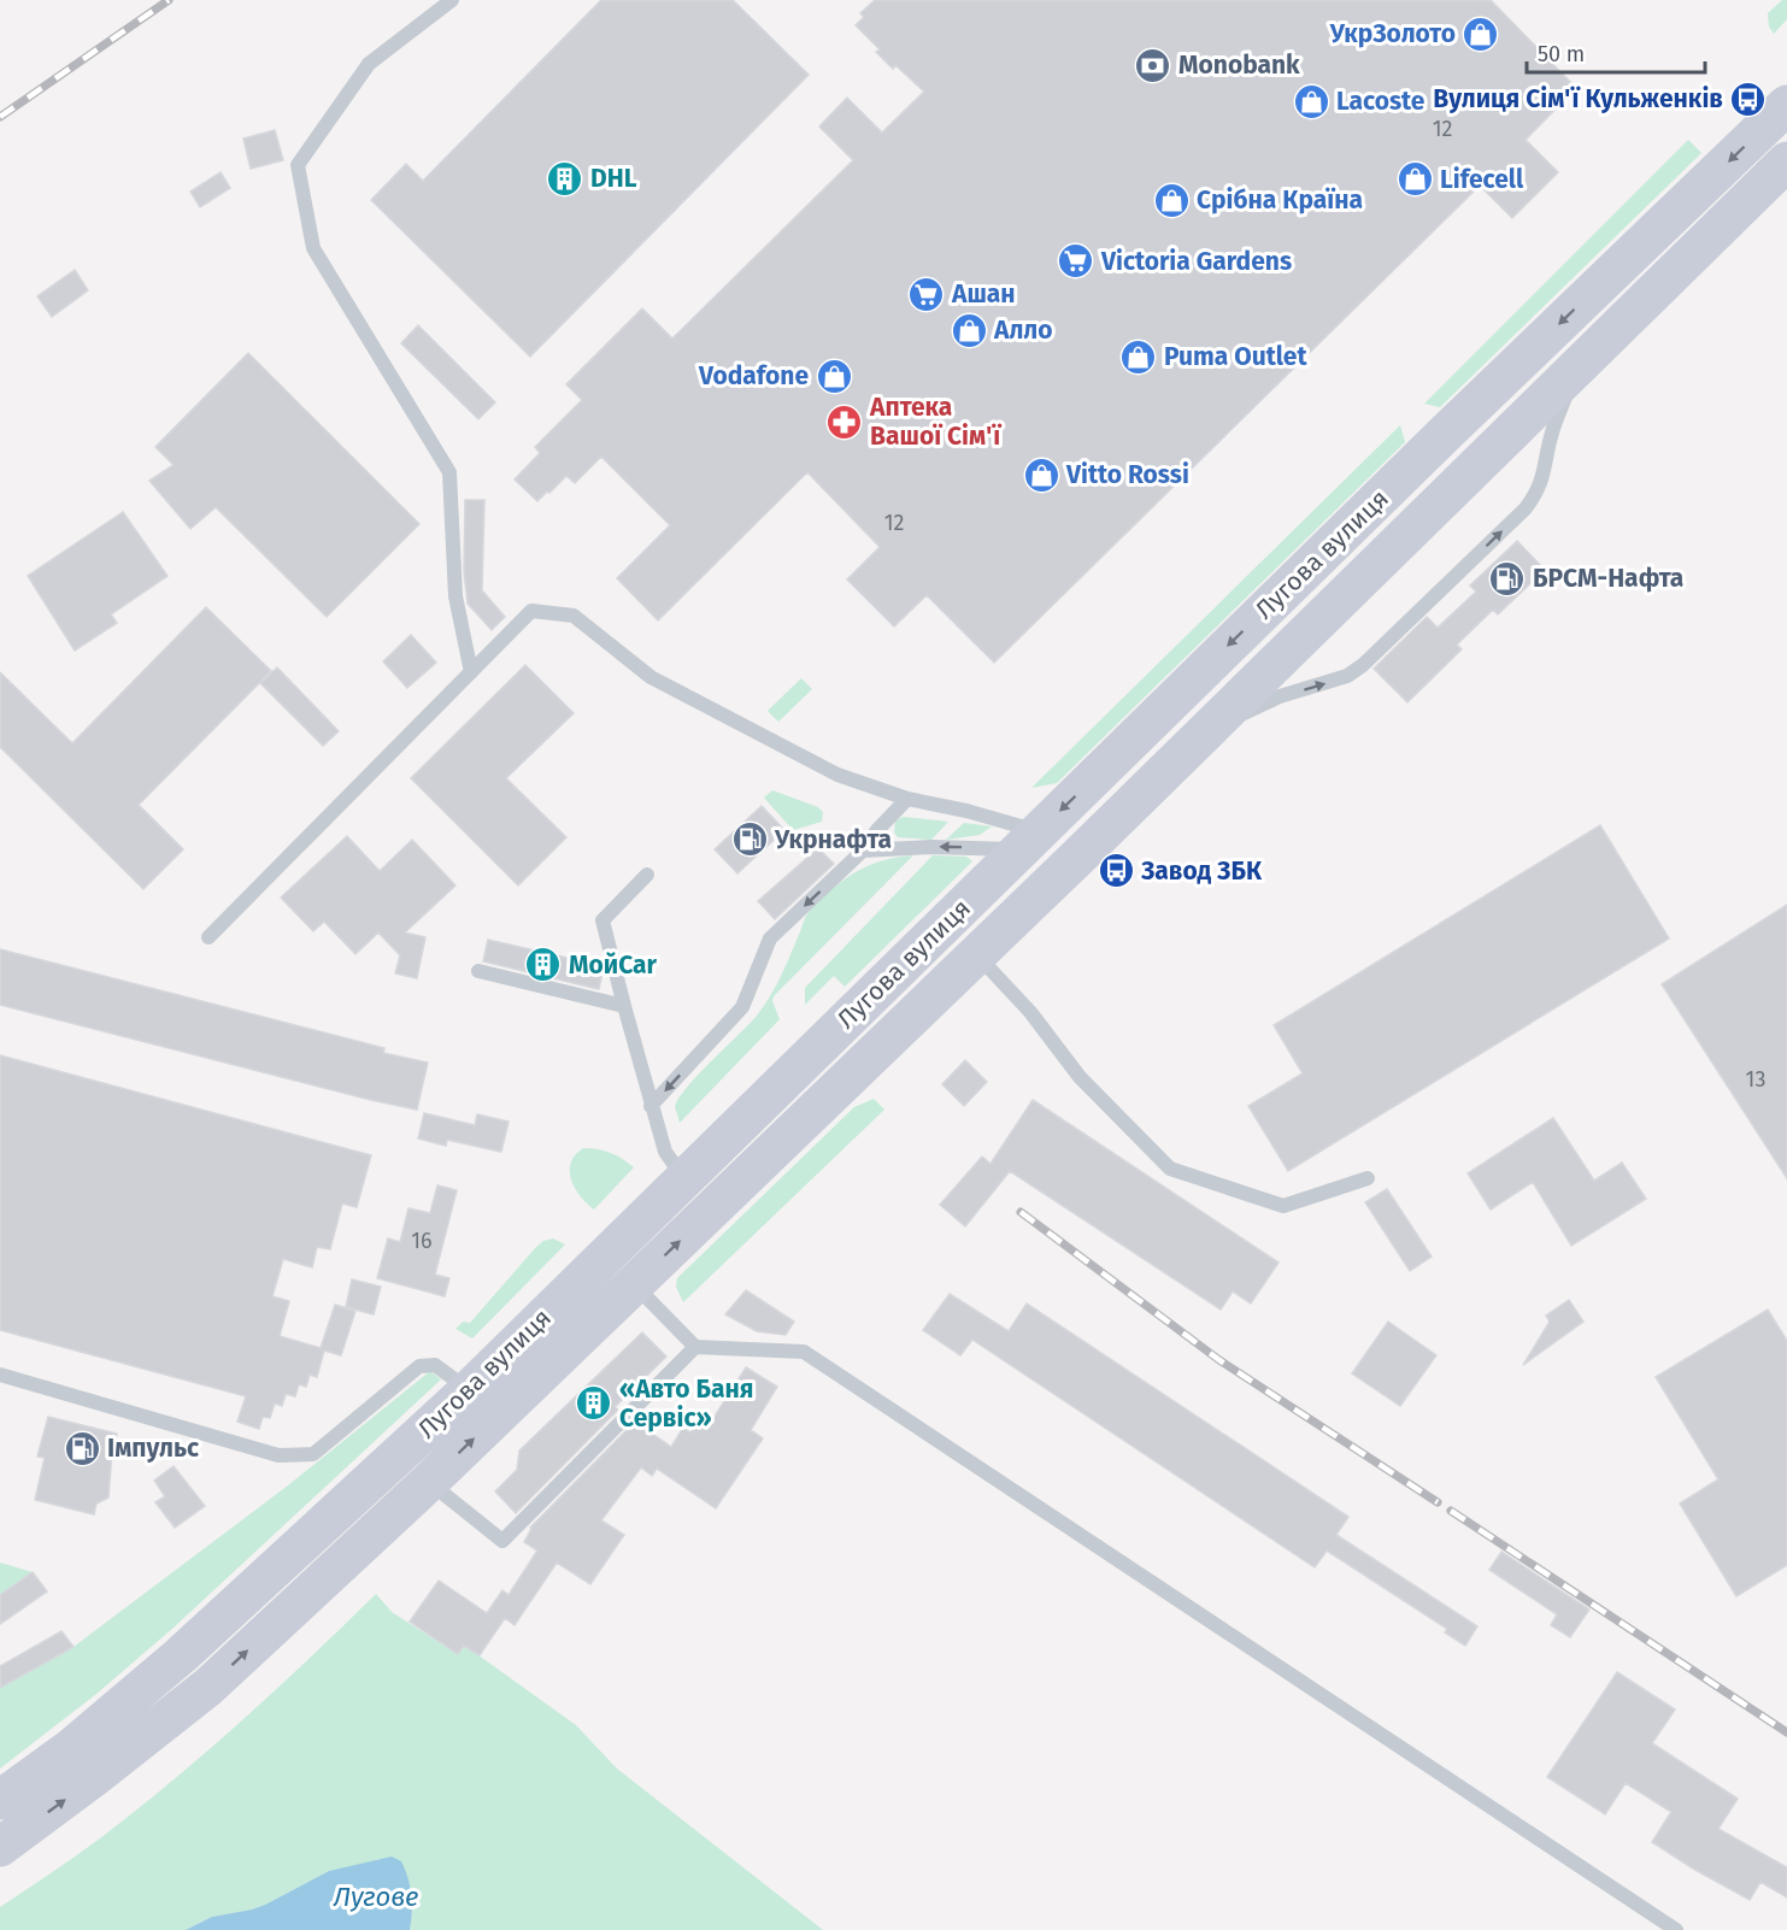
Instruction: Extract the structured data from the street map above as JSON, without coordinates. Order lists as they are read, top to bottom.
{
  "streets": {
    "main road": ["Лугова вулиця"]
  },
  "water": ["Лугове"],
  "places": {
    "shop": [
      "УкрЗолото",
      "Lacoste",
      "Lifecell",
      "Срібна Країна",
      "Алло",
      "Puma Outlet",
      "Vodafone",
      "Vitto Rossi"
    ],
    "bank": ["Monobank"],
    "bus stop": ["Вулиця Сім'ї Кульженків", "Завод ЗБК"],
    "building": ["DHL", "МойCar", "«Авто Баня Сервіс»"],
    "supermarket": ["Victoria Gardens", "Ашан"],
    "pharmacy": ["Аптека Вашої Сім'ї"],
    "fuel station": ["БРСМ-Нафта", "Укрнафта", "Імпульс"]
  },
  "house_numbers": [
    "12",
    "12",
    "13",
    "16"
  ],
  "scale_bar": "50 m"
}
